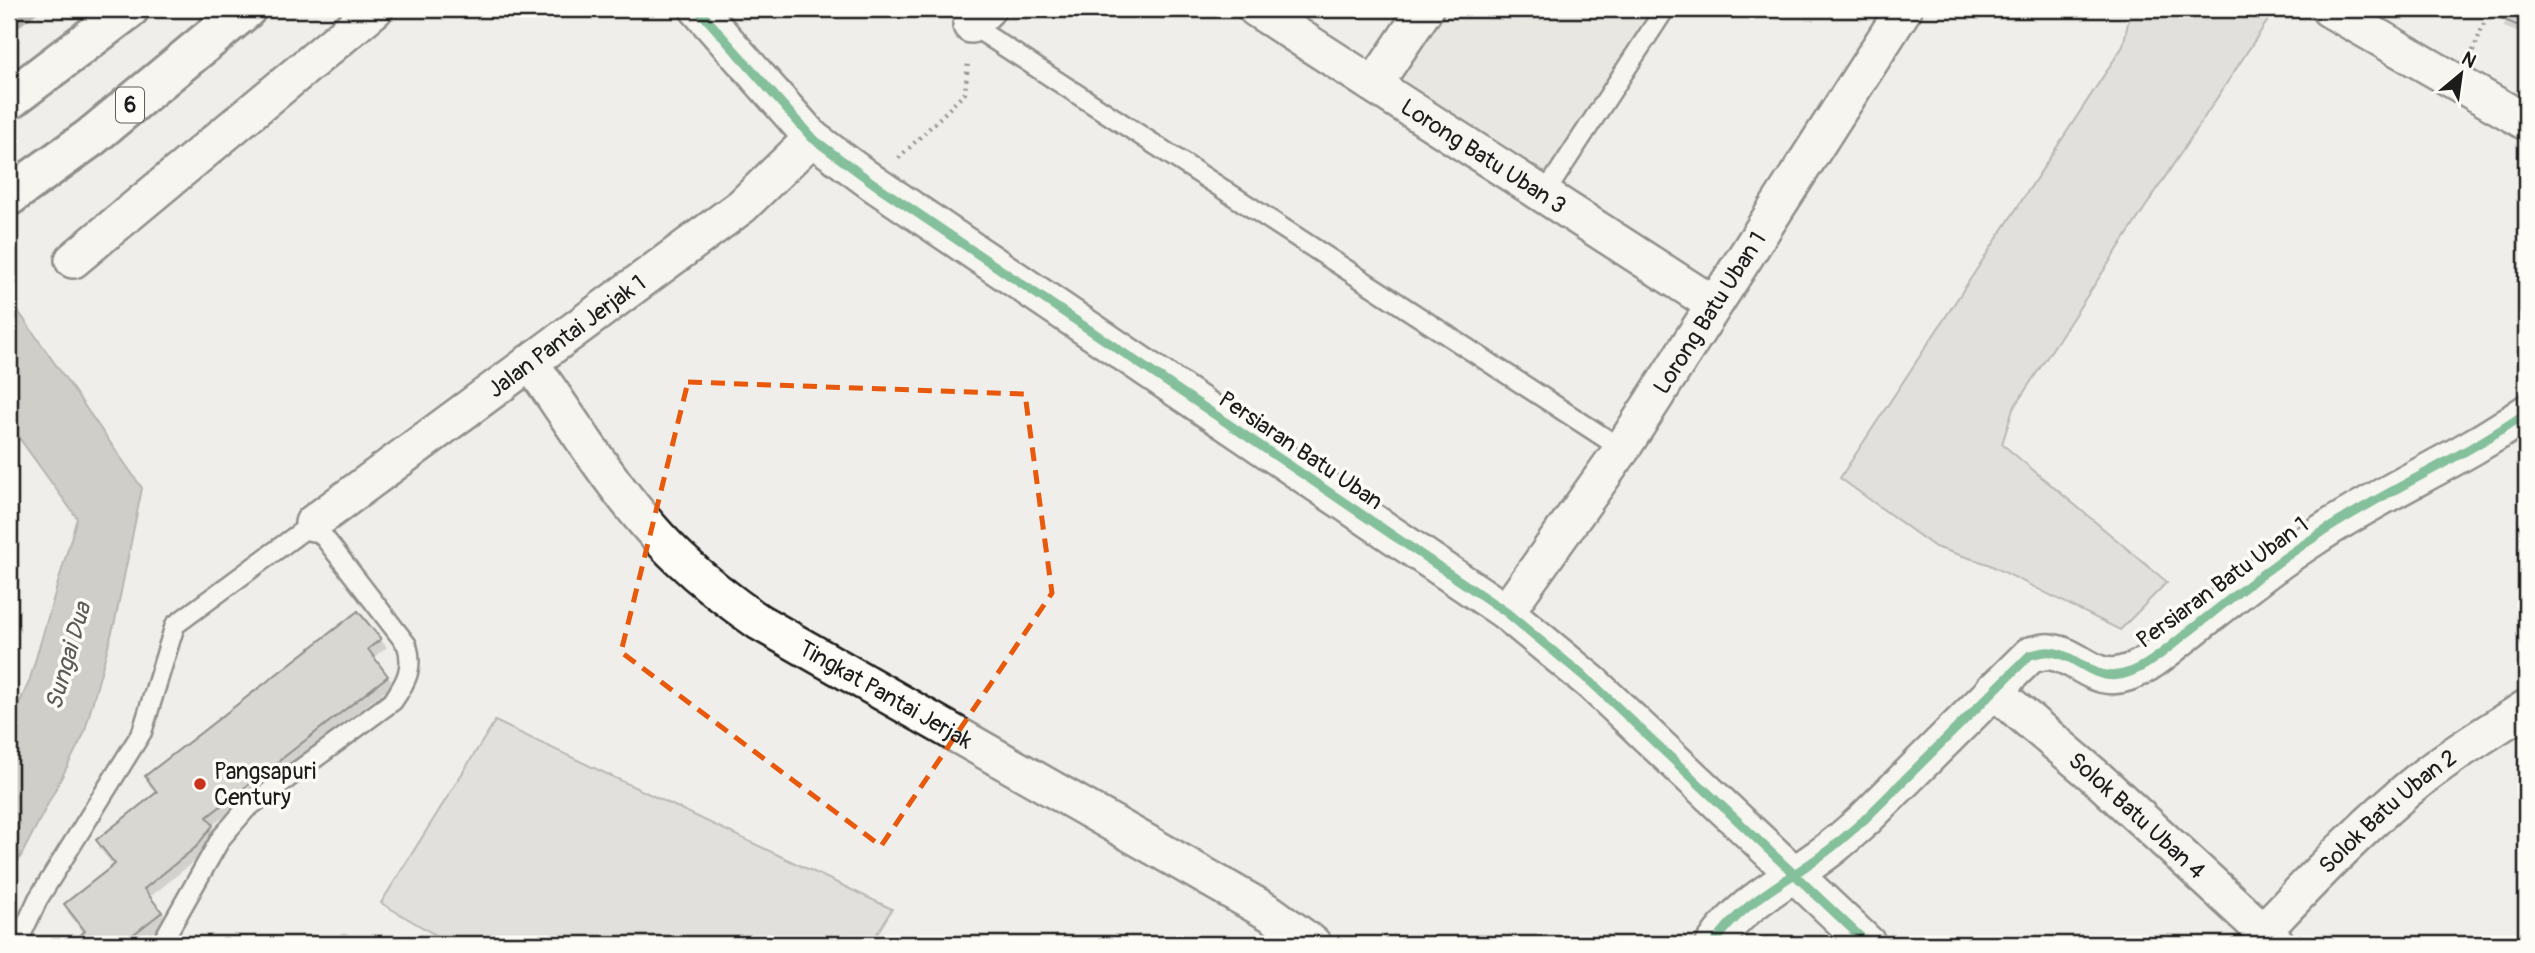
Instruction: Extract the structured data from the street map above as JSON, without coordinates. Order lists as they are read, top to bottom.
{
  "streets": {
    "highway": ["6"],
    "street": [
      "Lorong Batu Uban 3",
      "Lorong Batu Uban 1",
      "Jalan Pantai Jerjak 1",
      "Persiaran Batu Uban",
      "Persiaran Batu Uban 1",
      "Tingkat Pantai Jerjak",
      "Solok Batu Uban 2",
      "Solok Batu Uban 4"
    ]
  },
  "crossings": [
    ["Lorong Batu Uban 3", "Lorong Batu Uban 1"],
    ["Lorong Batu Uban 1", "Persiaran Batu Uban"],
    ["Jalan Pantai Jerjak 1", "Persiaran Batu Uban"],
    ["Jalan Pantai Jerjak 1", "Tingkat Pantai Jerjak"],
    ["Persiaran Batu Uban", "Persiaran Batu Uban 1"],
    ["Persiaran Batu Uban 1", "Solok Batu Uban 4"],
    ["Solok Batu Uban 2", "Solok Batu Uban 4"]
  ],
  "water": ["Sungai Dua"],
  "places": ["Pangsapuri Century"],
  "north": "top right"
}
